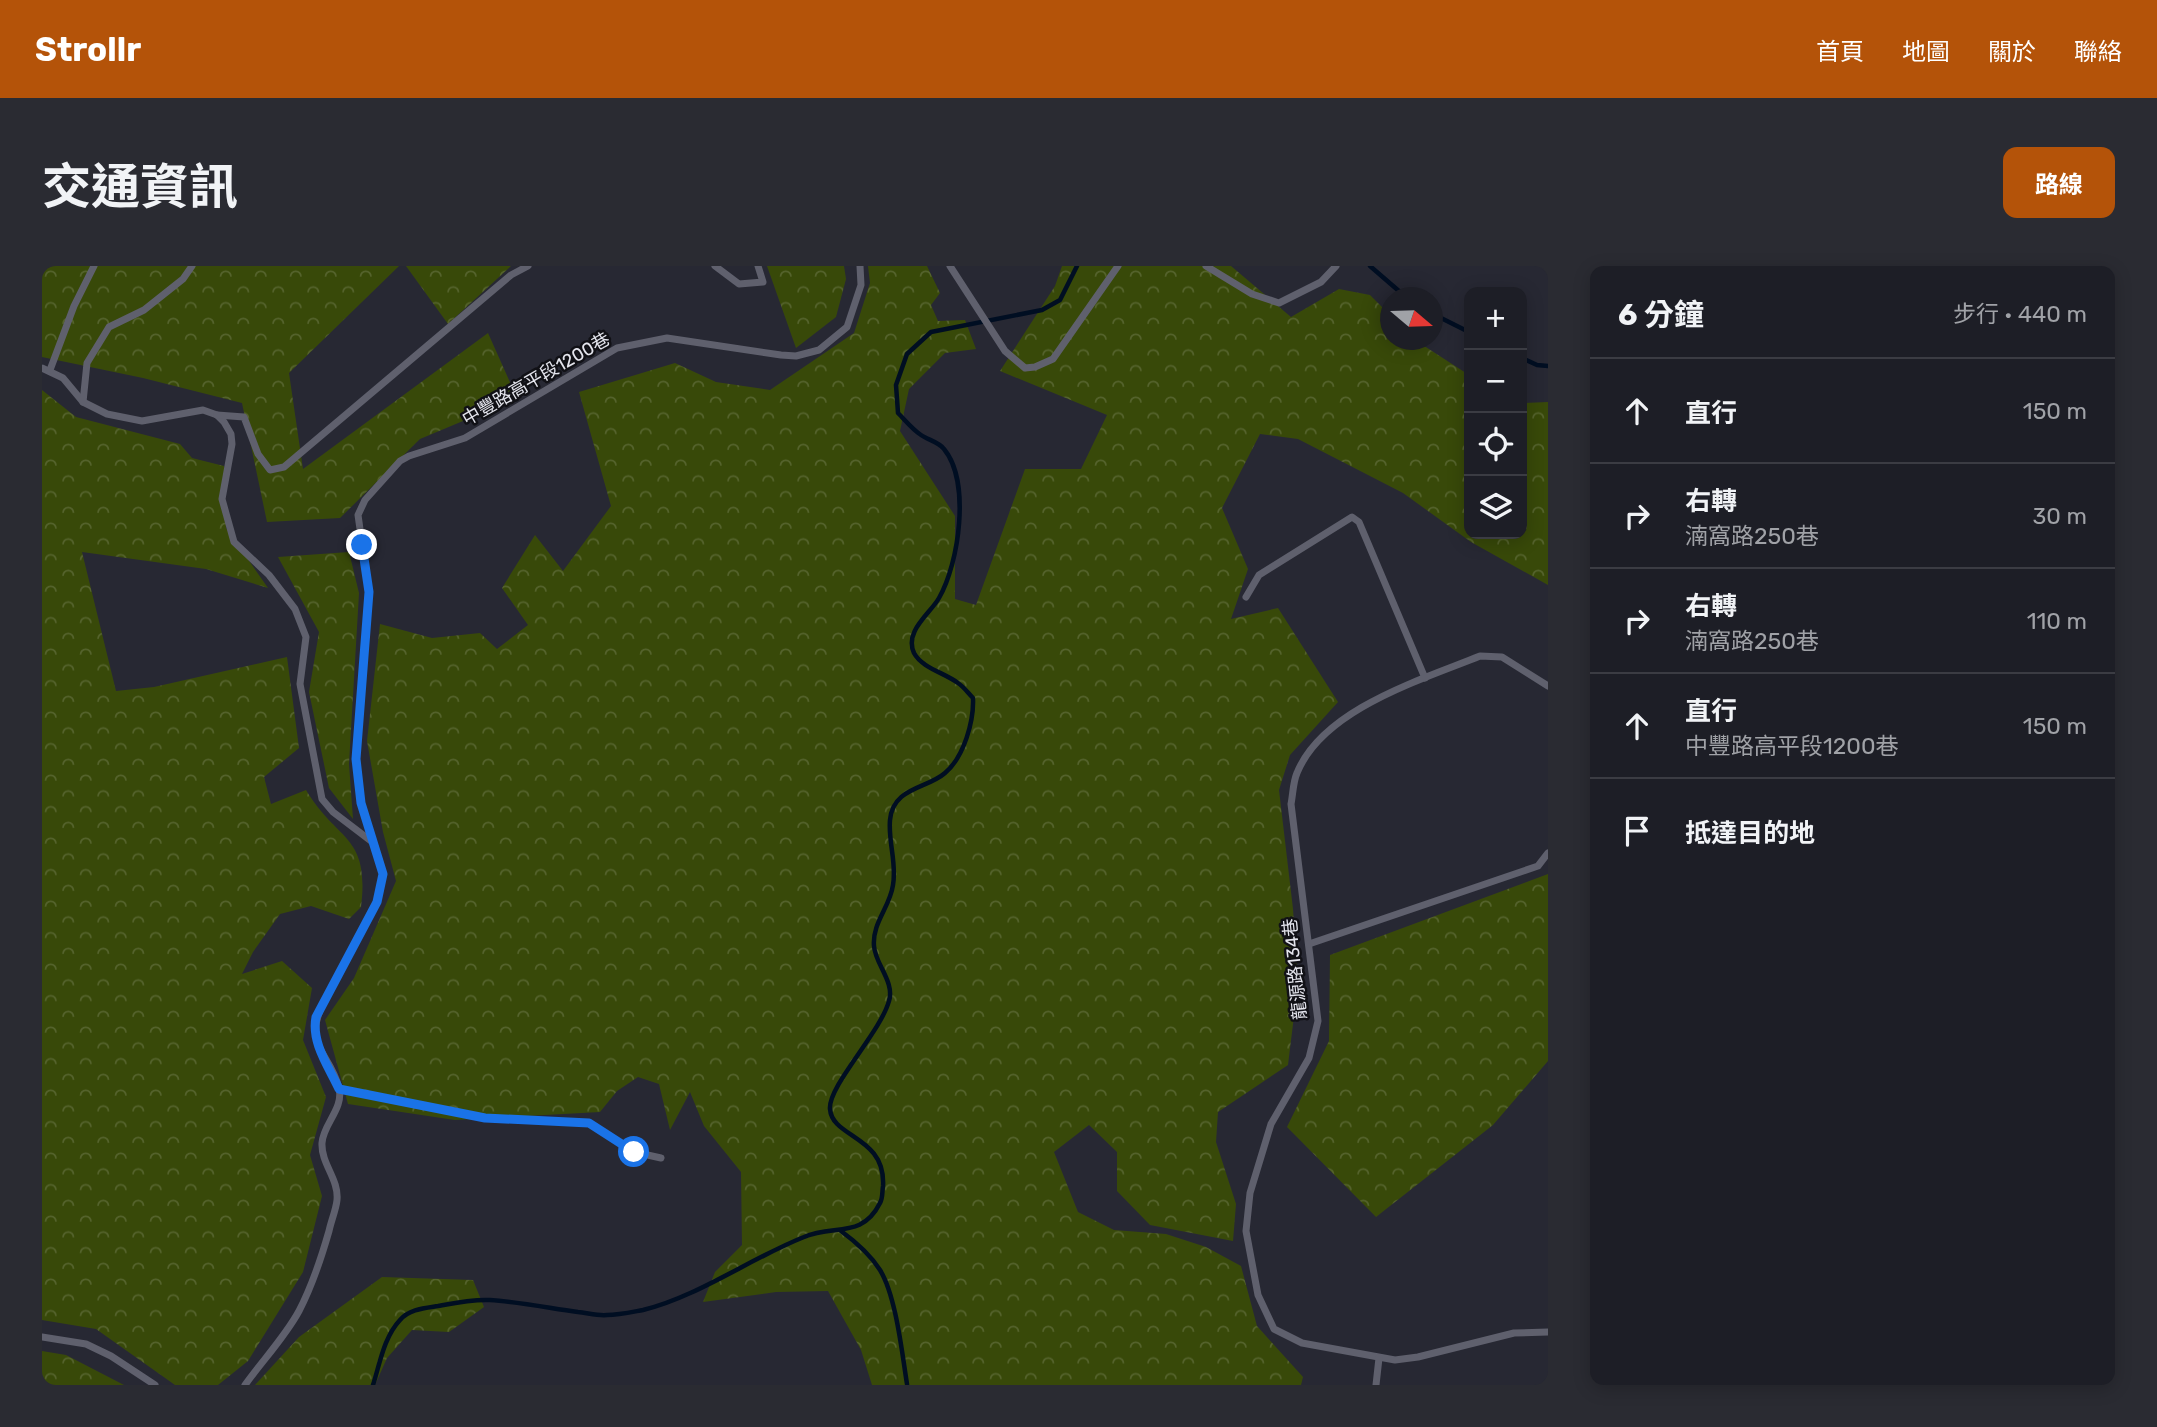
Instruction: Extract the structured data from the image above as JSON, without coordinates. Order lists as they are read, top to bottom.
{
  "streets": {
    "lane": ["中豐路高平段1200巷", "龍源路134巷"]
  },
  "north": "right",
  "page": {
    "header": "Strollr",
    "nav": [
      "首頁",
      "地圖",
      "關於",
      "聯絡"
    ],
    "title": "交通資訊",
    "buttons": "路線",
    "heading": ["6 分鐘", "步行 · 440 m"],
    "map_buttons": ["+", "−"],
    "list": [
      ["直行", "150 m"],
      ["右轉", "湳窩路250巷", "30 m"],
      ["右轉", "湳窩路250巷", "110 m"],
      ["直行", "中豐路高平段1200巷", "150 m"],
      "抵達目的地"
    ]
  }
}
